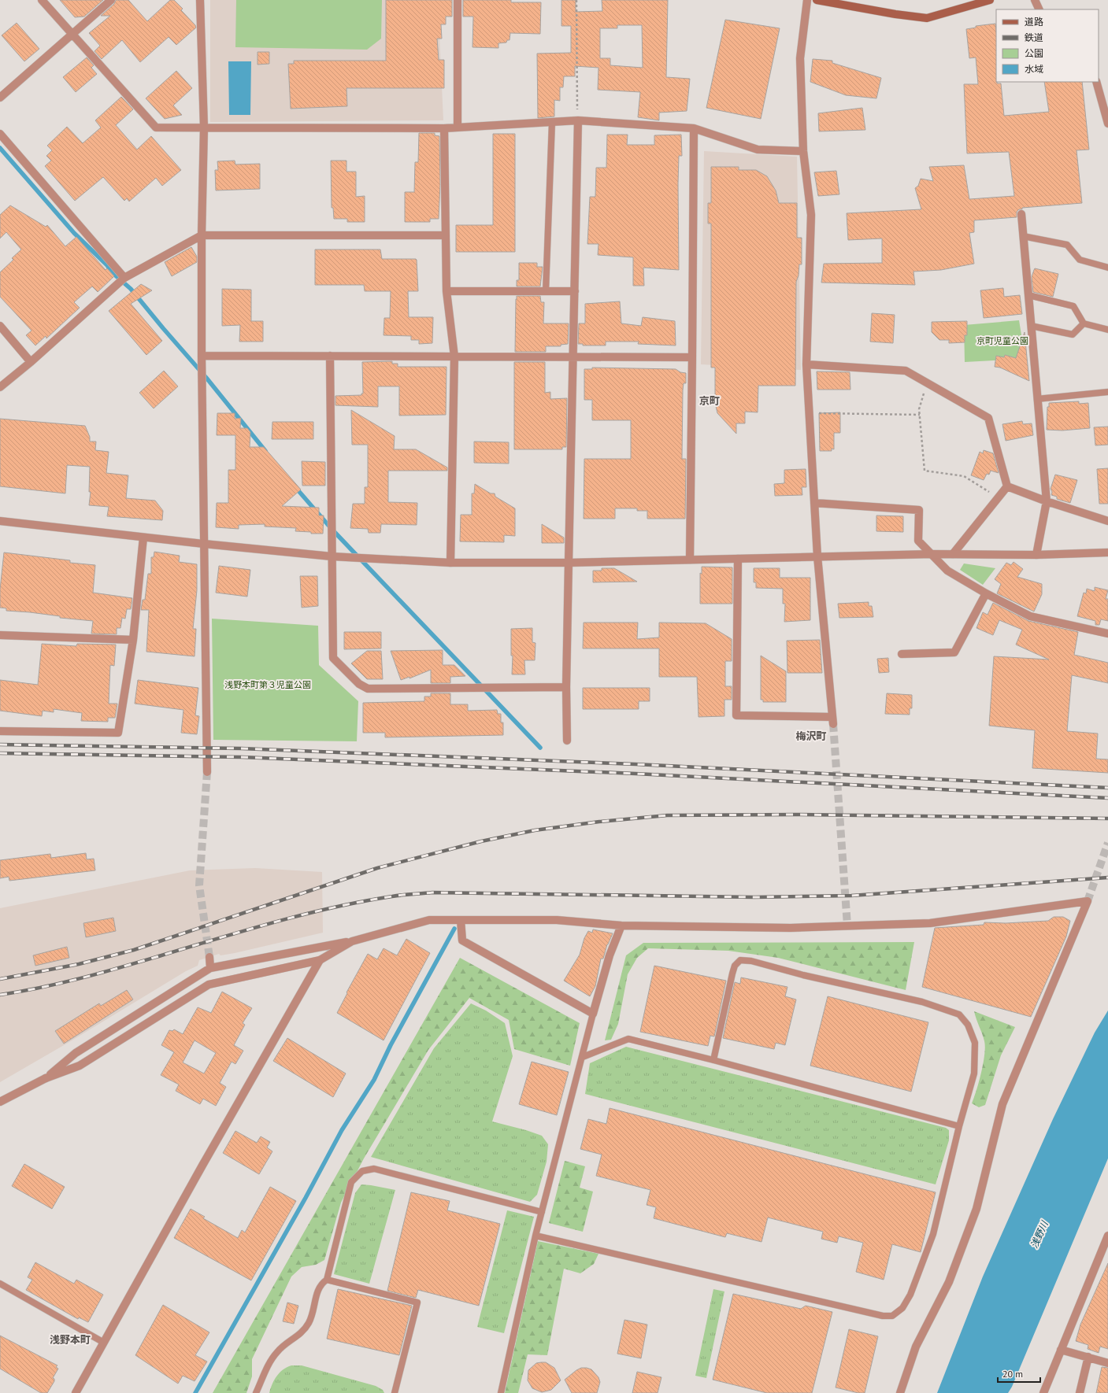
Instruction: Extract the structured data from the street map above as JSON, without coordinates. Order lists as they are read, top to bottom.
{
  "districts": ["京町", "梅沢町", "浅野本町"],
  "water": ["浅野川"],
  "parks": ["京町児童公園", "浅野本町第３児童公園"],
  "legend": [
    "道路",
    "鉄道",
    "公園",
    "水域"
  ],
  "scale_bar": "20 m"
}
